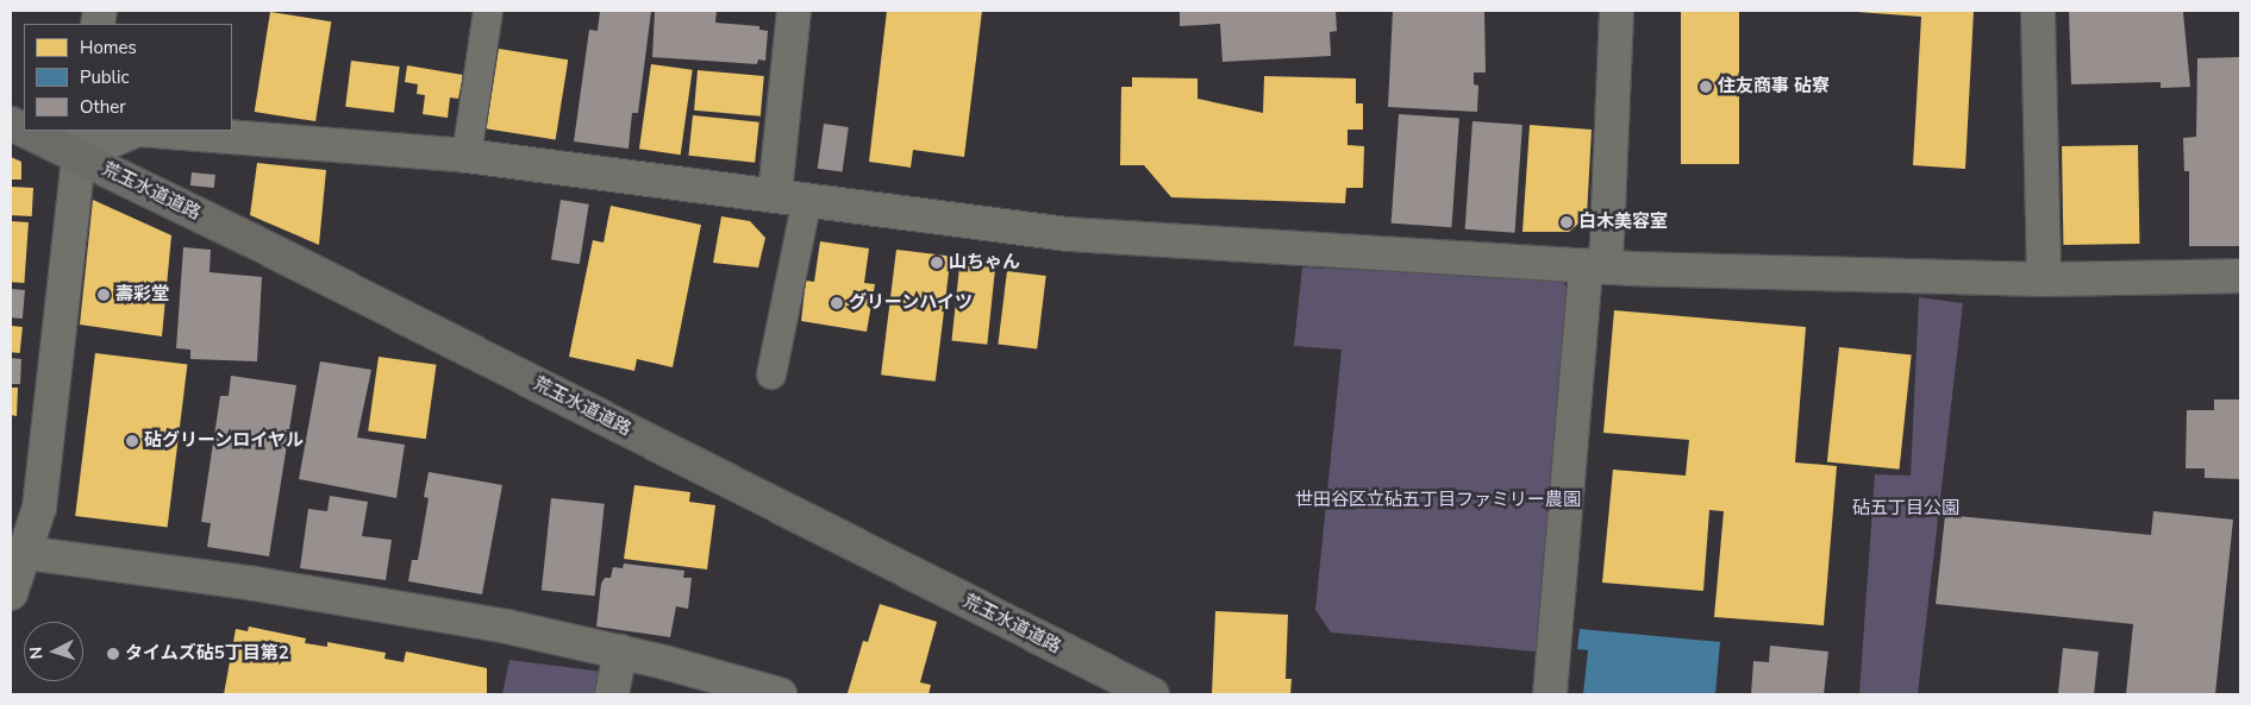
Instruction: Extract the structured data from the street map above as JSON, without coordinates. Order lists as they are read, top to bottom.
{
  "streets": {
    "main road": ["荒玉水道道路"]
  },
  "parks": ["世田谷区立砧五丁目ファミリー農園", "砧五丁目公園"],
  "places": [
    "住友商事 砧寮",
    "白木美容室",
    "山ちゃん",
    "壽彩堂",
    "グリーンハイツ",
    "砧グリーンロイヤル",
    "タイムズ砧5丁目第2"
  ],
  "legend": ["Homes", "Public", "Other"],
  "north": "left"
}
